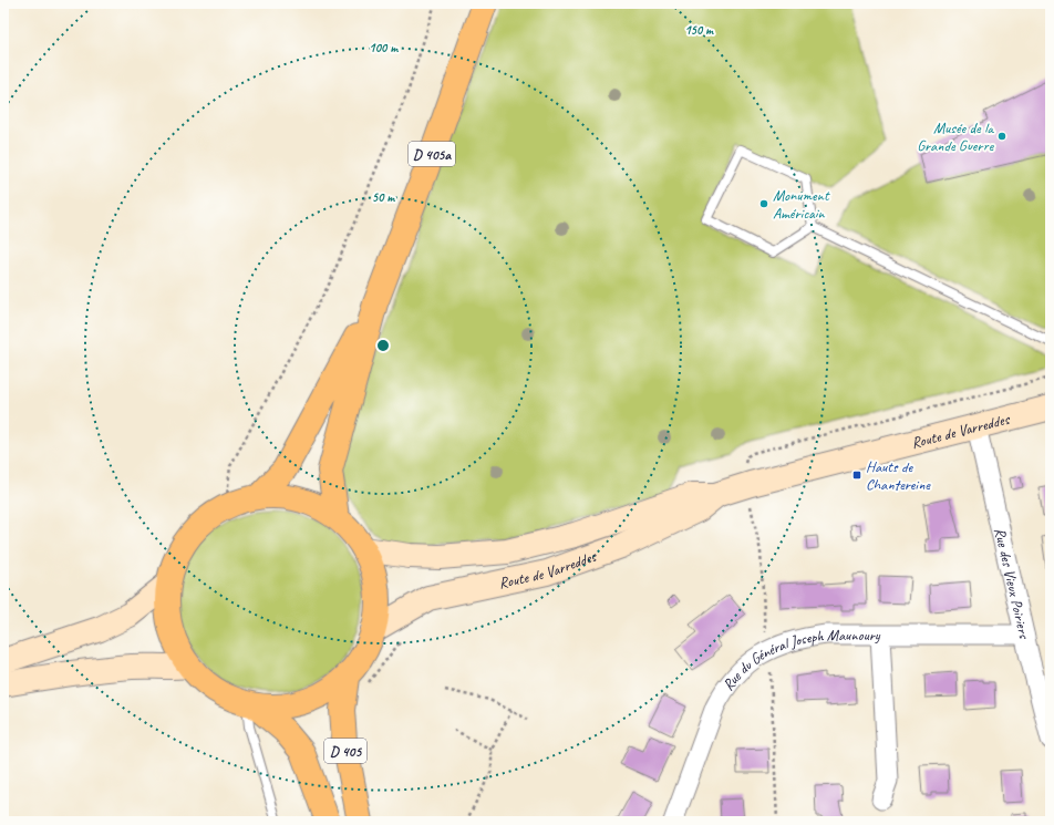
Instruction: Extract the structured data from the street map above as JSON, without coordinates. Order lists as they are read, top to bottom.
{
  "streets": {
    "main road": ["D 405a", "Route de Varreddes", "D 405"],
    "street": ["Rue des Vieux Poiriers", "Rue du Général Joseph Maunoury"]
  },
  "crossings": [
    ["Route de Varreddes", "Rue des Vieux Poiriers"],
    ["Rue des Vieux Poiriers", "Rue du Général Joseph Maunoury"]
  ],
  "places": {
    "other": ["Musée de la Grande Guerre", "Monument Américain"],
    "transit": ["Hauts de Chantereine"]
  },
  "rings": ["150 m", "100 m", "50 m"]
}
